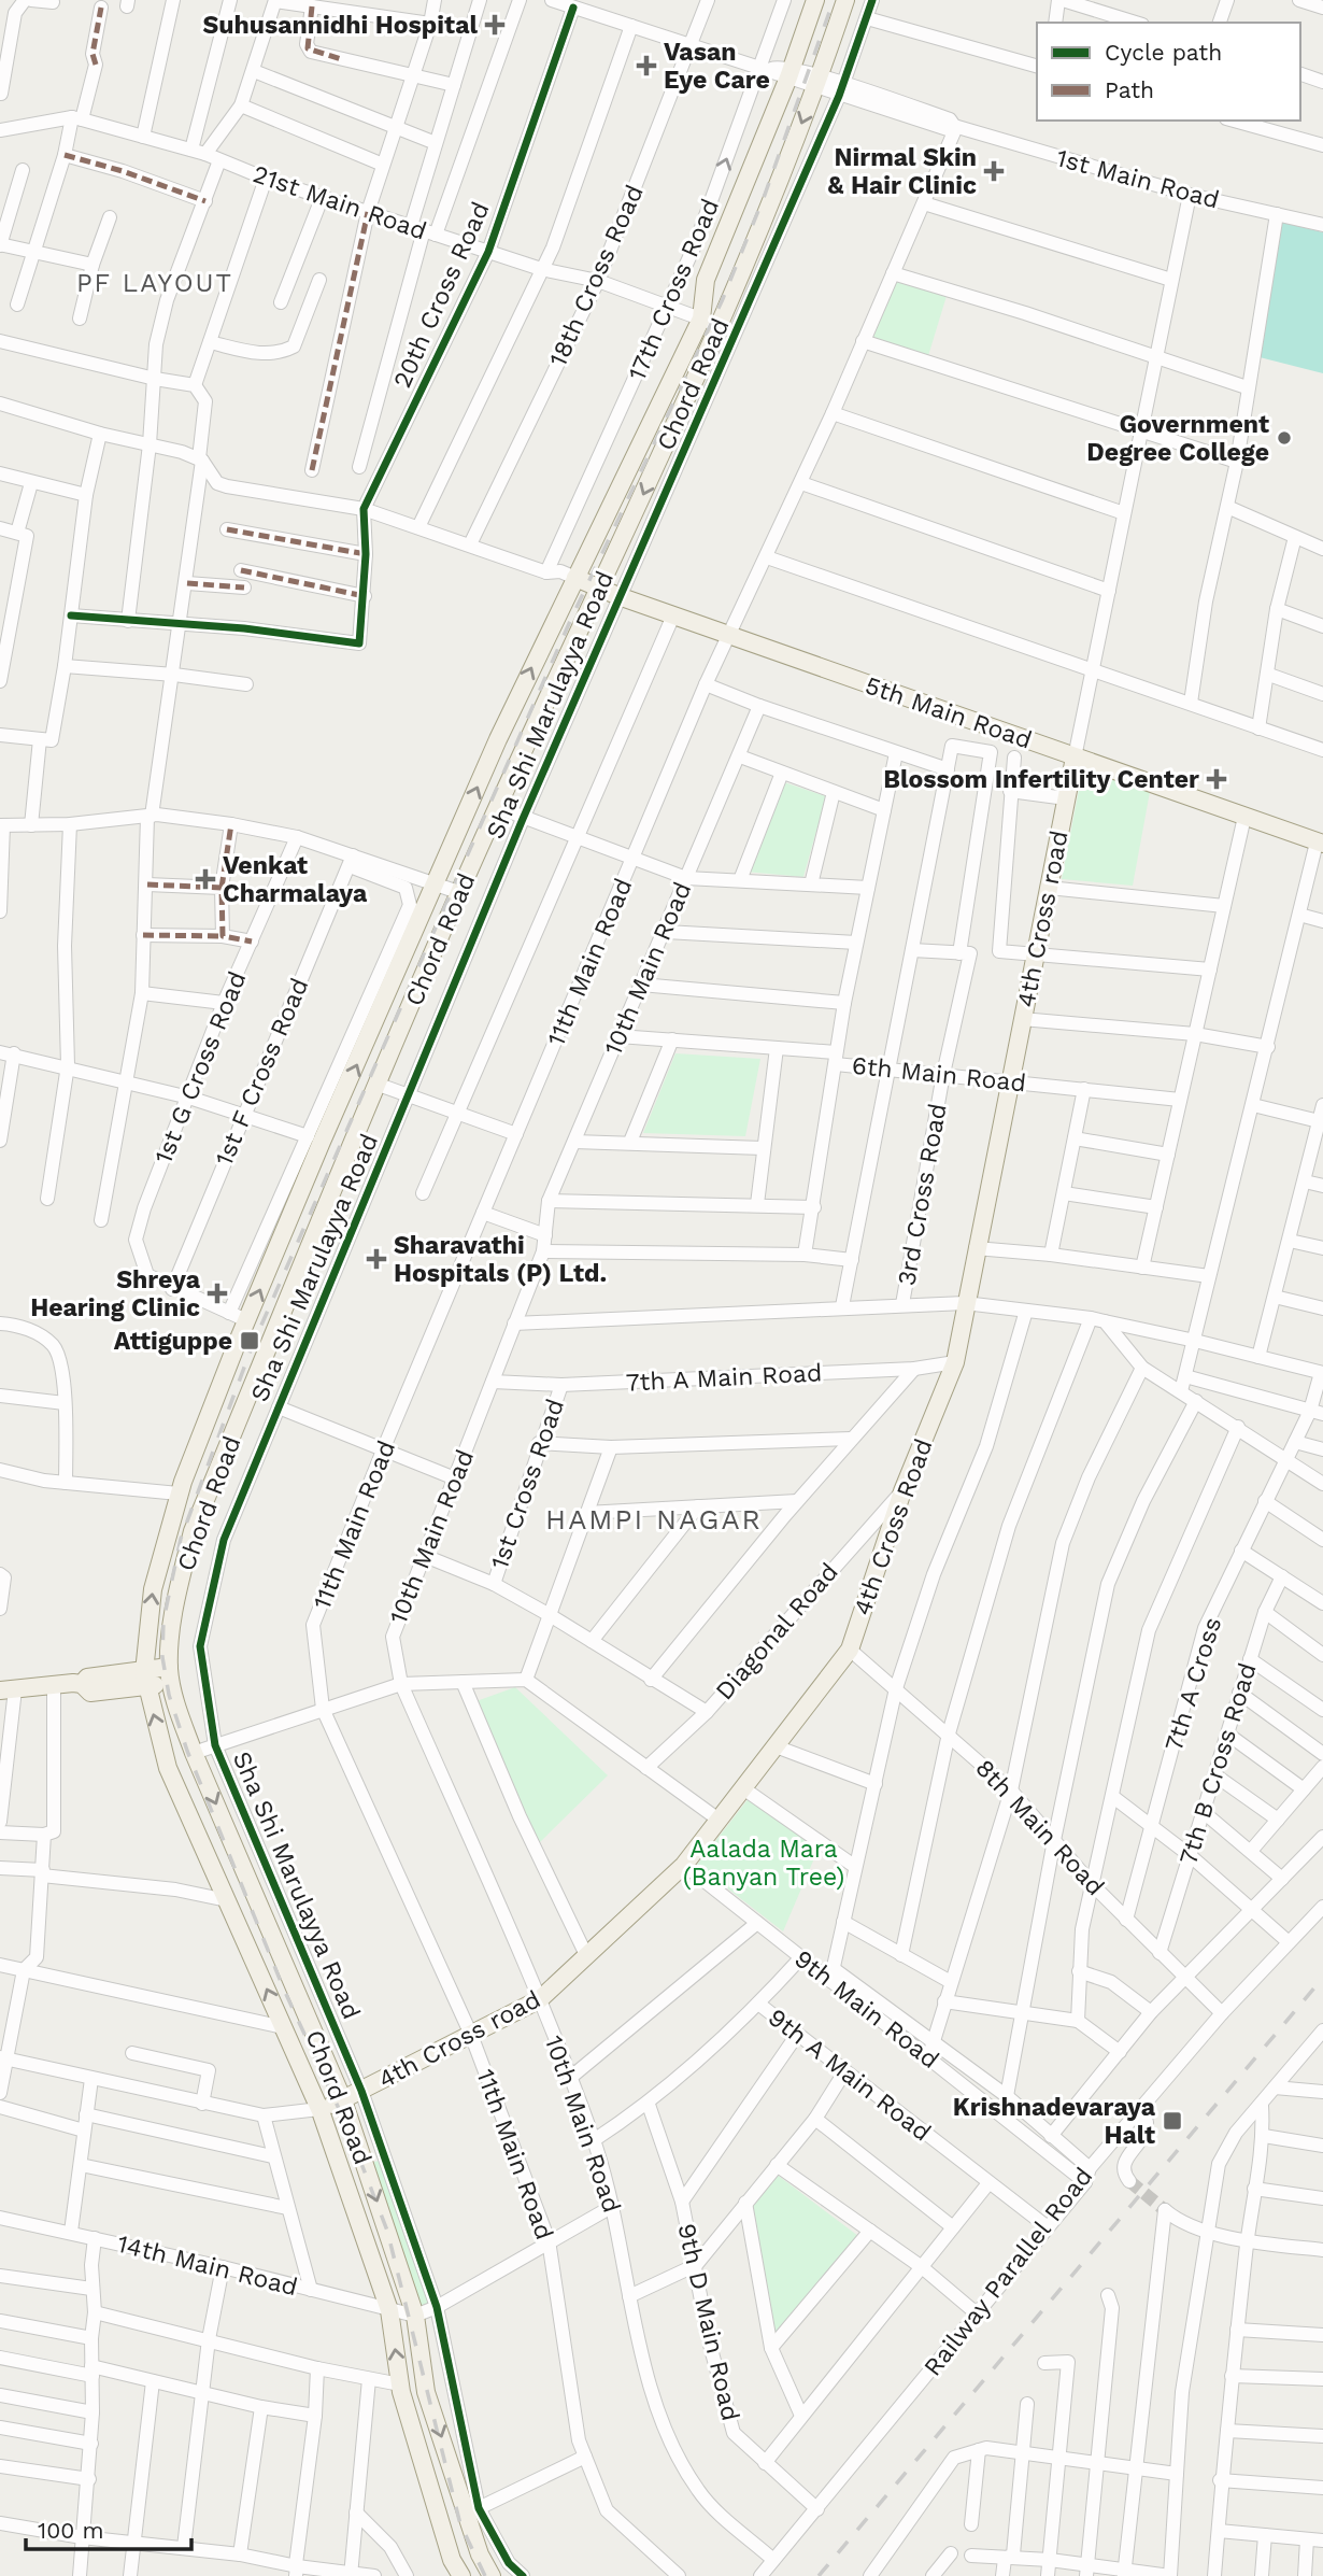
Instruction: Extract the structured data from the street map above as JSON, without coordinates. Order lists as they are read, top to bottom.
{
  "streets": {
    "main road": [
      "Chord Road",
      "5th Main Road",
      "4th Cross road",
      "4th Cross Road"
    ],
    "street": [
      "1st Main Road",
      "21st Main Road",
      "18th Cross Road",
      "17th Cross Road",
      "20th Cross Road",
      "Sha Shi Marulayya Road",
      "11th Main Road",
      "10th Main Road",
      "1st G Cross Road",
      "1st F Cross Road",
      "6th Main Road",
      "3rd Cross Road",
      "7th A Main Road",
      "1st Cross Road",
      "Diagonal Road",
      "7th A Cross",
      "7th B Cross Road",
      "8th Main Road",
      "9th Main Road",
      "9th A Main Road",
      "14th Main Road",
      "Railway Parallel Road",
      "9th D Main Road"
    ]
  },
  "crossings": [
    ["1st Main Road", "18th Cross Road"],
    ["1st Main Road", "17th Cross Road"],
    ["1st Main Road", "20th Cross Road"],
    ["1st Main Road", "Chord Road"],
    ["1st Main Road", "Sha Shi Marulayya Road"],
    ["1st Main Road", "11th Main Road"],
    ["21st Main Road", "18th Cross Road"],
    ["21st Main Road", "17th Cross Road"],
    ["21st Main Road", "20th Cross Road"],
    ["21st Main Road", "Chord Road"],
    ["Chord Road", "5th Main Road"],
    ["Chord Road", "4th Cross road"],
    ["Chord Road", "1st G Cross Road"],
    ["Chord Road", "14th Main Road"],
    ["Sha Shi Marulayya Road", "5th Main Road"],
    ["Sha Shi Marulayya Road", "4th Cross road"],
    ["5th Main Road", "4th Cross road"],
    ["5th Main Road", "11th Main Road"],
    ["4th Cross road", "11th Main Road"],
    ["4th Cross road", "10th Main Road"],
    ["4th Cross road", "6th Main Road"],
    ["4th Cross road", "4th Cross Road"],
    ["10th Main Road", "6th Main Road"],
    ["10th Main Road", "7th A Main Road"],
    ["10th Main Road", "Railway Parallel Road"],
    ["1st G Cross Road", "1st F Cross Road"],
    ["6th Main Road", "3rd Cross Road"],
    ["6th Main Road", "4th Cross Road"],
    ["7th A Main Road", "1st Cross Road"],
    ["7th A Main Road", "4th Cross Road"],
    ["4th Cross Road", "Diagonal Road"],
    ["4th Cross Road", "8th Main Road"],
    ["4th Cross Road", "9th Main Road"],
    ["7th A Cross", "8th Main Road"],
    ["7th B Cross Road", "8th Main Road"],
    ["8th Main Road", "Railway Parallel Road"],
    ["9th Main Road", "Railway Parallel Road"],
    ["9th A Main Road", "Railway Parallel Road"],
    ["Railway Parallel Road", "9th D Main Road"]
  ],
  "one_way": ["17th Cross Road"],
  "districts": ["PF LAYOUT", "HAMPI NAGAR"],
  "parks": ["Aalada Mara (Banyan Tree)"],
  "places": {
    "health": [
      "Suhusannidhi Hospital",
      "Vasan Eye Care",
      "Nirmal Skin & Hair Clinic",
      "Blossom Infertility Center",
      "Venkat Charmalaya",
      "Sharavathi Hospitals (P) Ltd.",
      "Shreya Hearing Clinic"
    ],
    "other": ["Government Degree College"],
    "transit": ["Attiguppe", "Krishnadevaraya Halt"]
  },
  "legend": ["Cycle path", "Path"],
  "scale_bar": "100 m"
}
